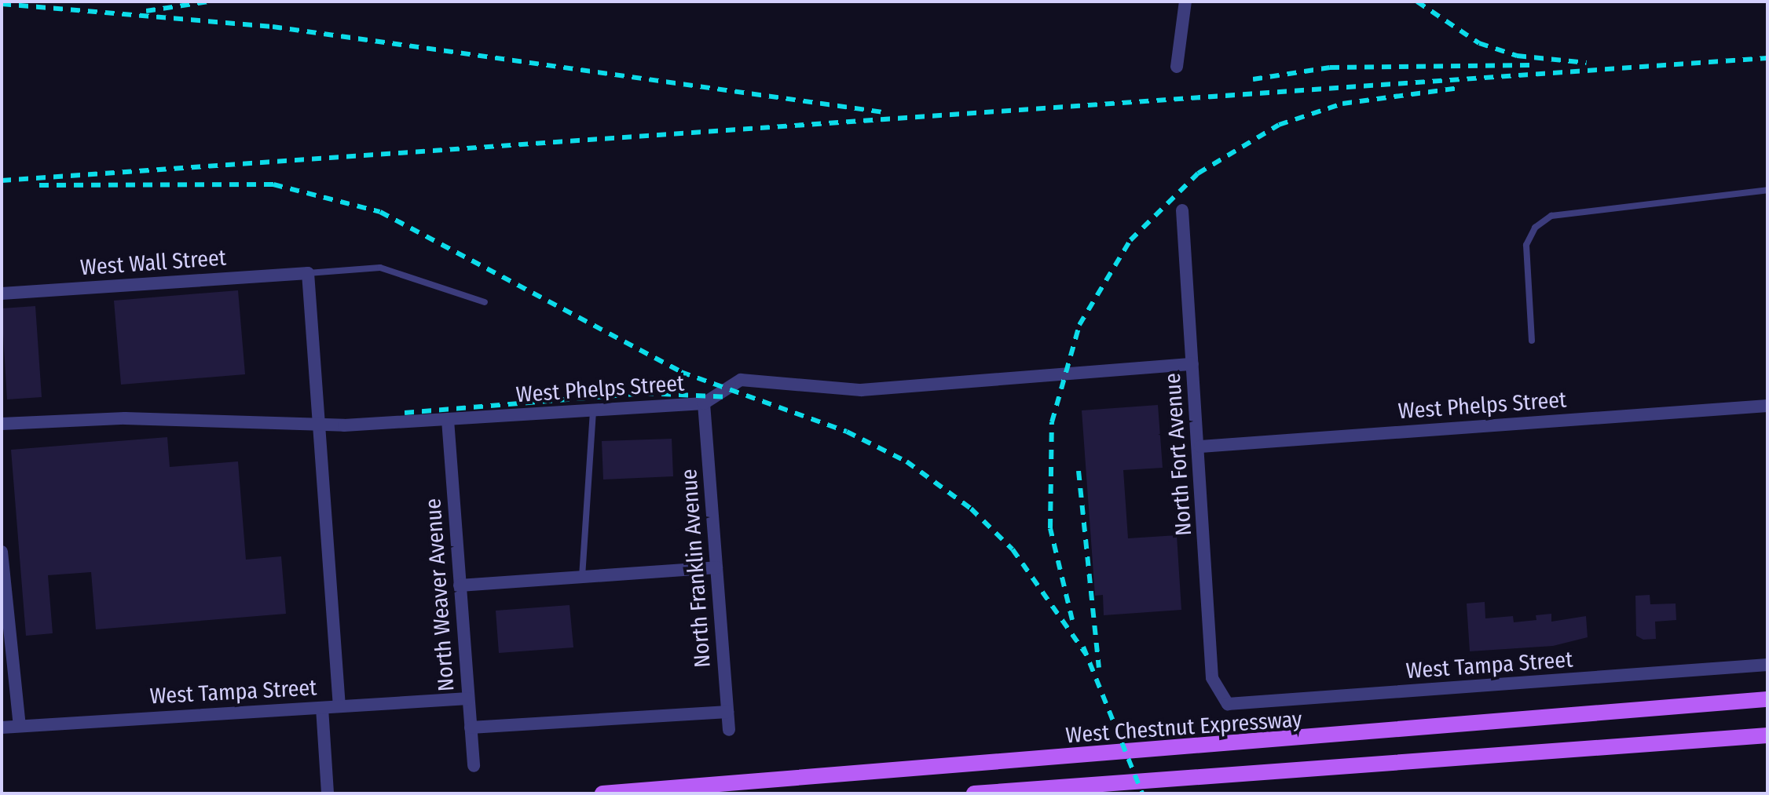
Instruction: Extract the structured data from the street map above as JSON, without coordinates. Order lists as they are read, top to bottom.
{
  "streets": {
    "main road": ["West Chestnut Expressway"],
    "street": [
      "West Wall Street",
      "West Phelps Street",
      "North Fort Avenue",
      "North Franklin Avenue",
      "North Weaver Avenue",
      "West Tampa Street"
    ]
  },
  "crossings": [
    ["West Phelps Street", "North Fort Avenue"],
    ["West Phelps Street", "North Franklin Avenue"],
    ["West Phelps Street", "North Weaver Avenue"],
    ["North Fort Avenue", "West Tampa Street"],
    ["North Weaver Avenue", "West Tampa Street"]
  ]
}
